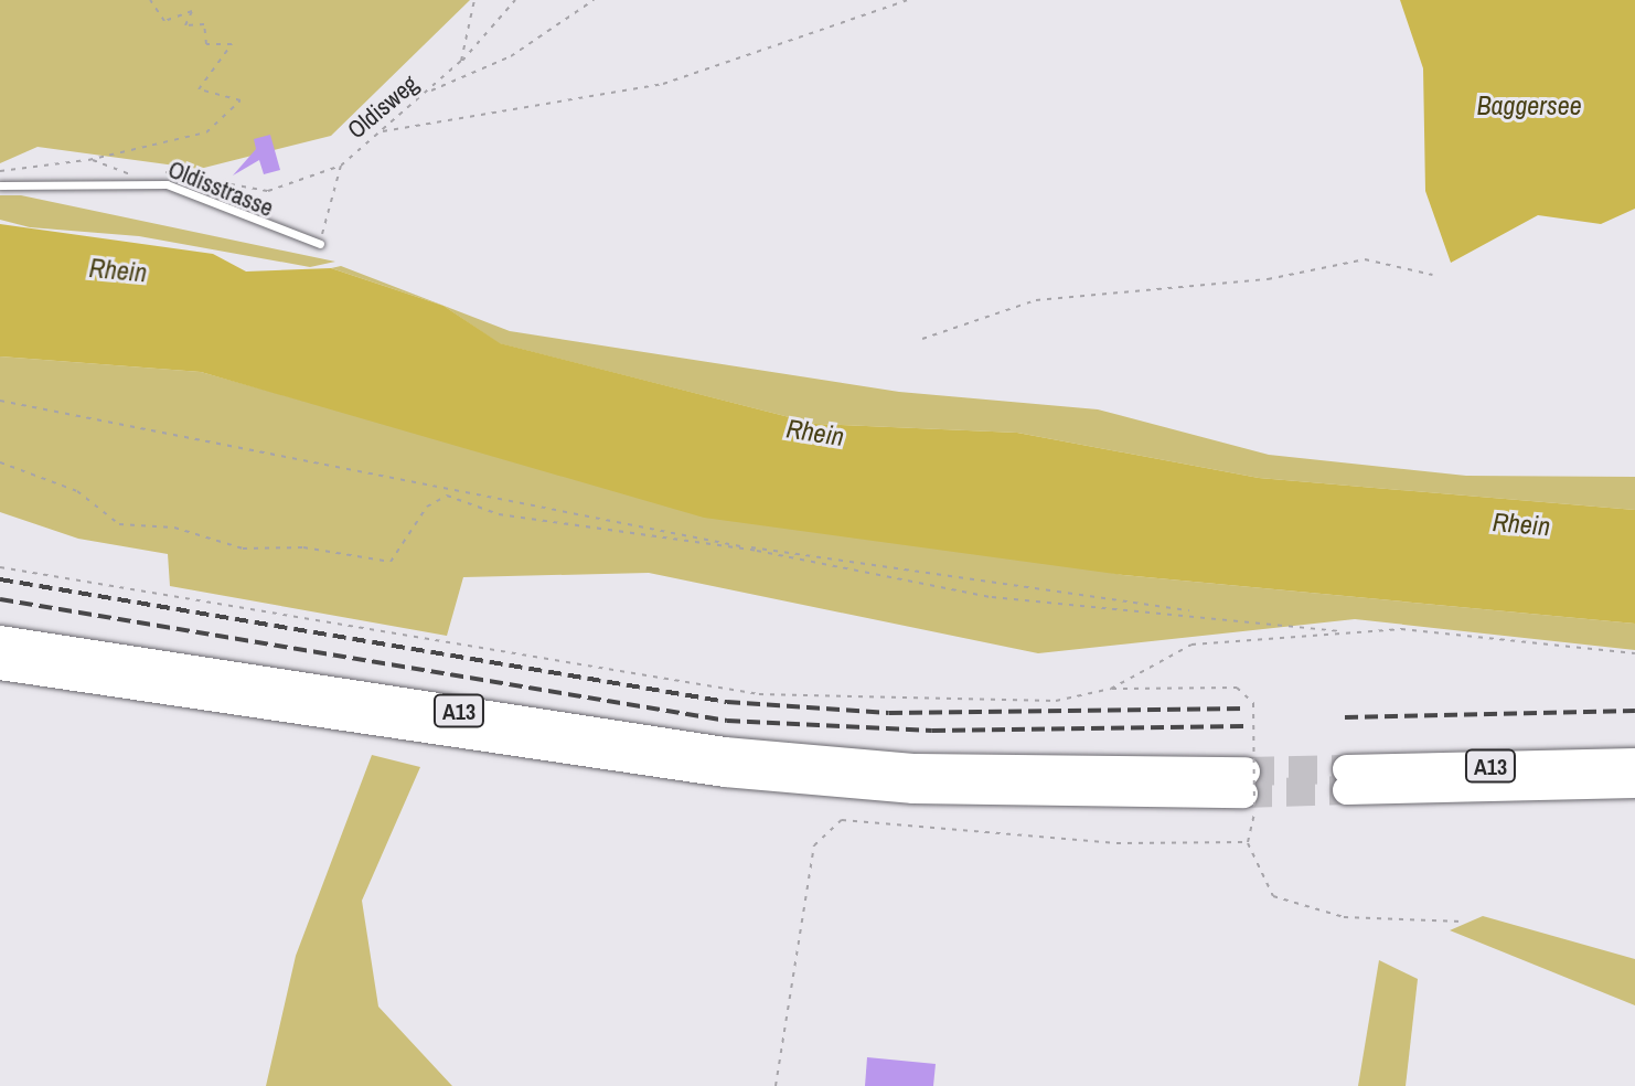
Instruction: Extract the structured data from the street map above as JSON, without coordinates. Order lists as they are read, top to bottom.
{
  "streets": {
    "highway": ["A13"],
    "lane": ["Oldisstrasse"],
    "path": ["Oldisweg"]
  },
  "crossings": [
    ["Oldisweg", "Oldisstrasse"]
  ],
  "water": ["Baggersee", "Rhein"]
}
